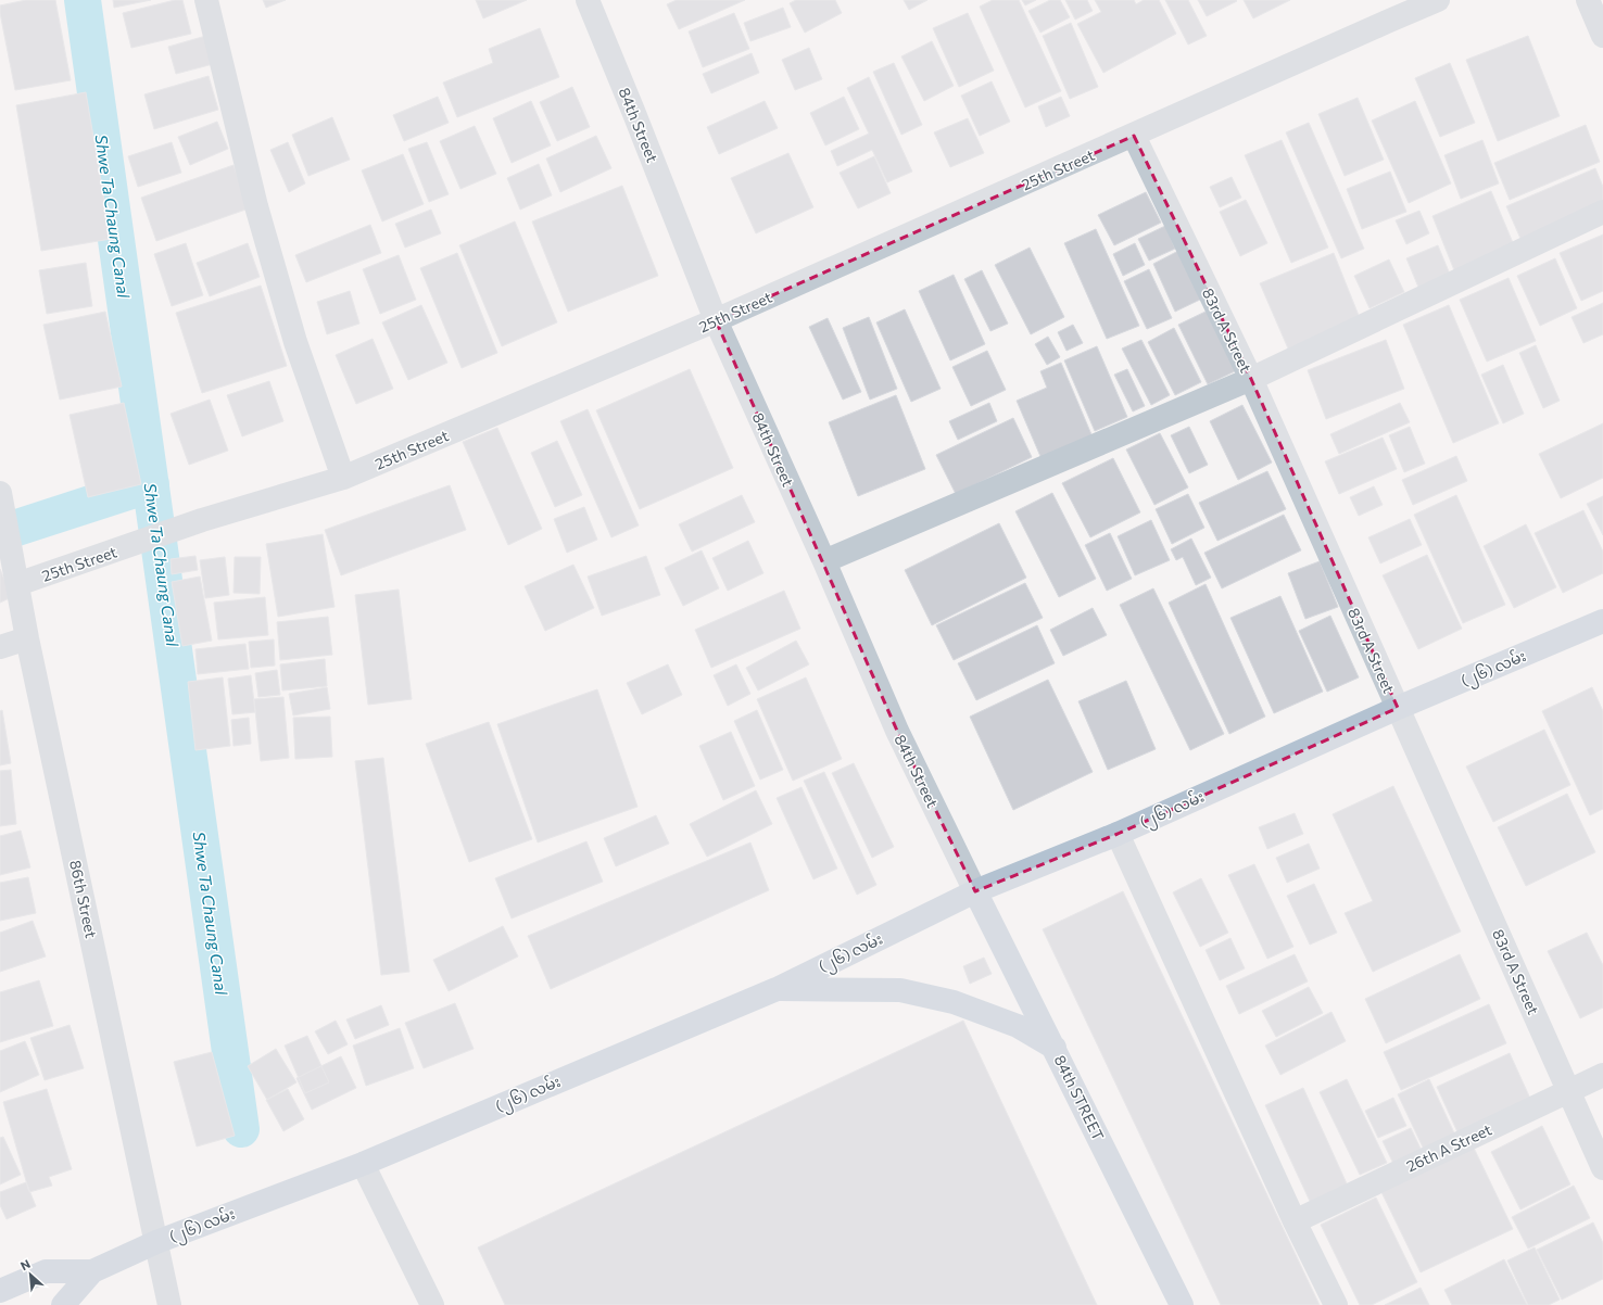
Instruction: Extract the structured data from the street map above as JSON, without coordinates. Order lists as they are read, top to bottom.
{
  "streets": {
    "main road": ["(၂၆) လမ်း", "84th STREET"],
    "street": [
      "84th Street",
      "25th Street",
      "83rd A Street",
      "86th Street",
      "26th A Street"
    ]
  },
  "crossings": [
    ["84th Street", "25th Street"],
    ["84th Street", "(၂၆) လမ်း"],
    ["84th Street", "84th STREET"],
    ["25th Street", "83rd A Street"],
    ["25th Street", "86th Street"],
    ["83rd A Street", "(၂၆) လမ်း"],
    ["83rd A Street", "26th A Street"],
    ["(၂၆) လမ်း", "86th Street"],
    ["(၂၆) လမ်း", "84th STREET"]
  ],
  "water": ["Shwe Ta Chaung Canal"],
  "north": "top left"
}
